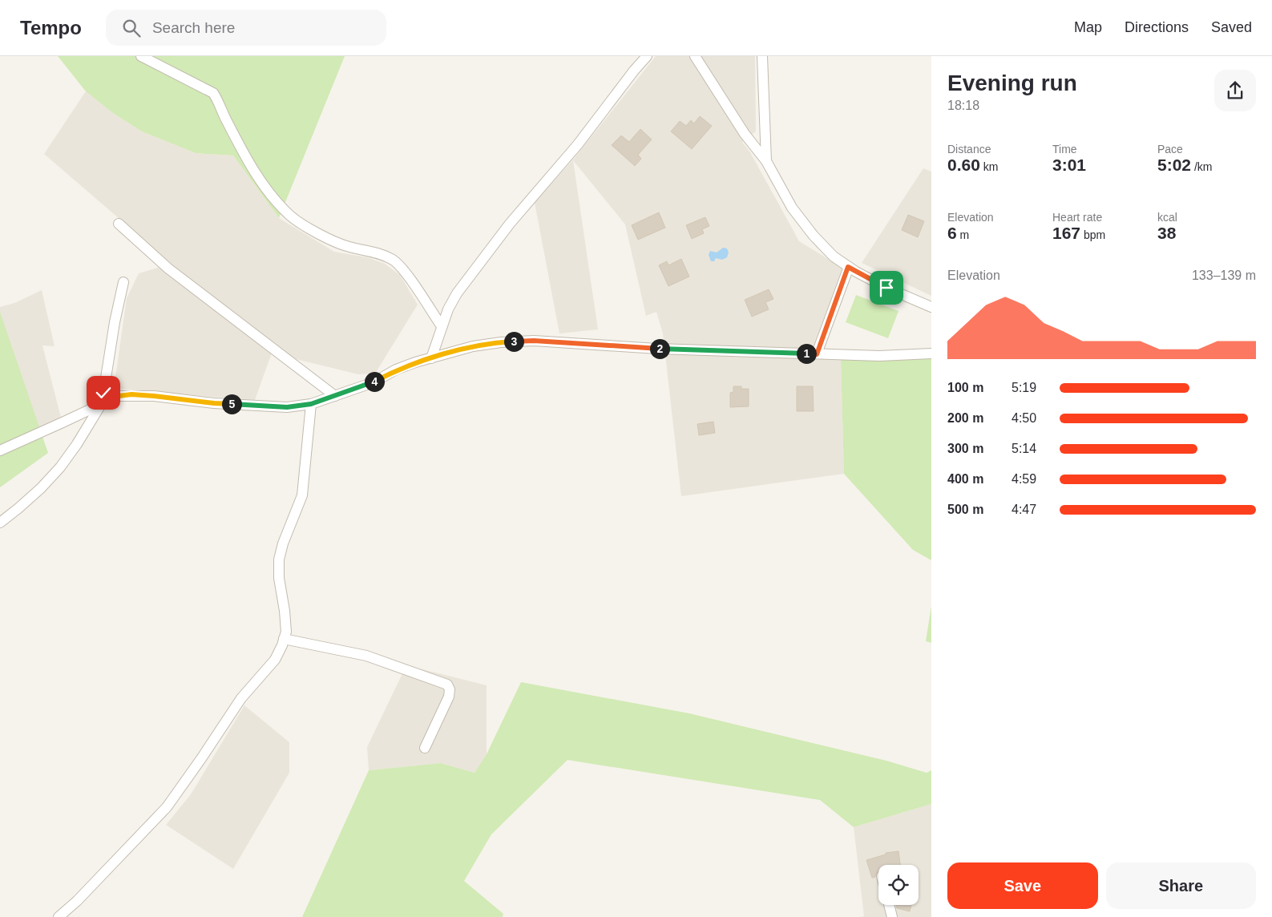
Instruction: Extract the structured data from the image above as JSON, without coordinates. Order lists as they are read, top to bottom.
{
  "page": {
    "header": "Tempo",
    "search": "Search here",
    "nav": ["Map", "Directions", "Saved"],
    "heading": ["Evening run", "18:18"],
    "stats": [
      ["Distance", "0.60 km"],
      ["Time", "3:01"],
      ["Pace", "5:02 /km"],
      ["Elevation", "6 m"],
      ["Heart rate", "167 bpm"],
      ["kcal", "38"]
    ],
    "chart": ["Elevation", "133–139 m"],
    "pins": [
      "3",
      "2",
      "1",
      "4",
      "5"
    ],
    "list": [
      {
        "name": "100 m",
        "note": "5:19"
      },
      {
        "name": "200 m",
        "note": "4:50"
      },
      {
        "name": "300 m",
        "note": "5:14"
      },
      {
        "name": "400 m",
        "note": "4:59"
      },
      {
        "name": "500 m",
        "note": "4:47"
      }
    ],
    "buttons": ["Save", "Share"]
  }
}
